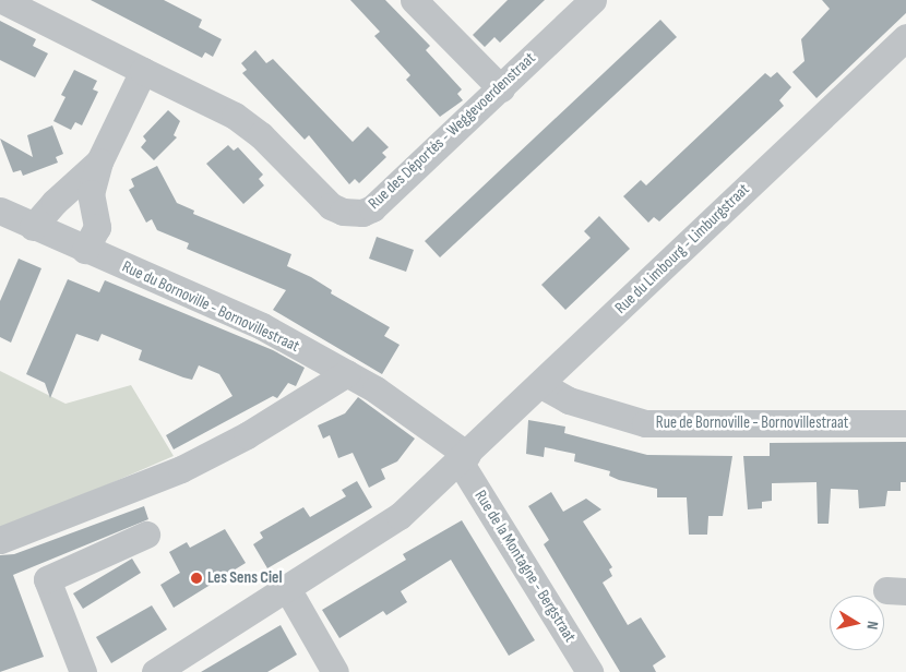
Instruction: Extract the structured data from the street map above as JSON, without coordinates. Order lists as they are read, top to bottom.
{
  "streets": {
    "street": [
      "Rue des Déportés - Weggevoerdenstraat",
      "Rue du Limbourg - Limburgstraat",
      "Rue du Bornoville - Bornovillestraat",
      "Rue de Bornoville - Bornovillestraat",
      "Rue de la Montagne - Bergstraat"
    ]
  },
  "crossings": [
    ["Rue du Limbourg - Limburgstraat", "Rue du Bornoville - Bornovillestraat"],
    ["Rue du Limbourg - Limburgstraat", "Rue de Bornoville - Bornovillestraat"],
    ["Rue du Limbourg - Limburgstraat", "Rue de la Montagne - Bergstraat"],
    ["Rue du Bornoville - Bornovillestraat", "Rue de la Montagne - Bergstraat"]
  ],
  "places": ["Les Sens Ciel"],
  "north": "right"
}
